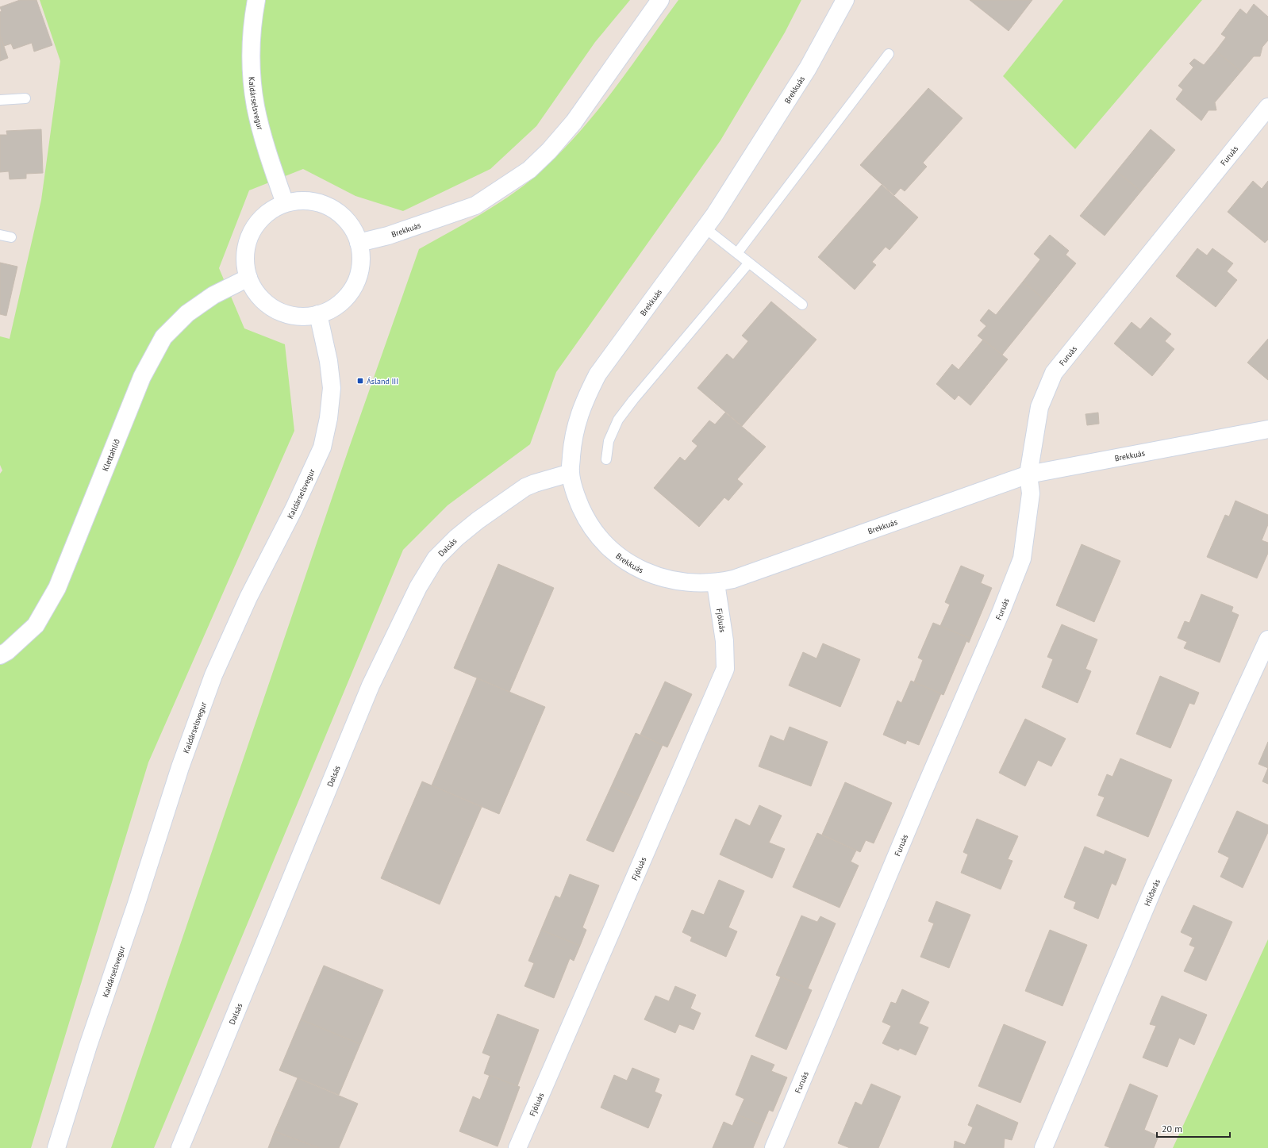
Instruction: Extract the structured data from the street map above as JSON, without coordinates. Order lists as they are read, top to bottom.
{
  "streets": {
    "street": [
      "Brekkuás",
      "Kaldárselsvegur",
      "Furuás",
      "Klettahlíð",
      "Dalsás",
      "Fjóluás",
      "Hlíðarás"
    ]
  },
  "crossings": [
    ["Brekkuás", "Furuás"],
    ["Brekkuás", "Dalsás"],
    ["Brekkuás", "Fjóluás"]
  ],
  "places": {
    "transit": ["Ásland III"]
  },
  "scale_bar": "20 m"
}
